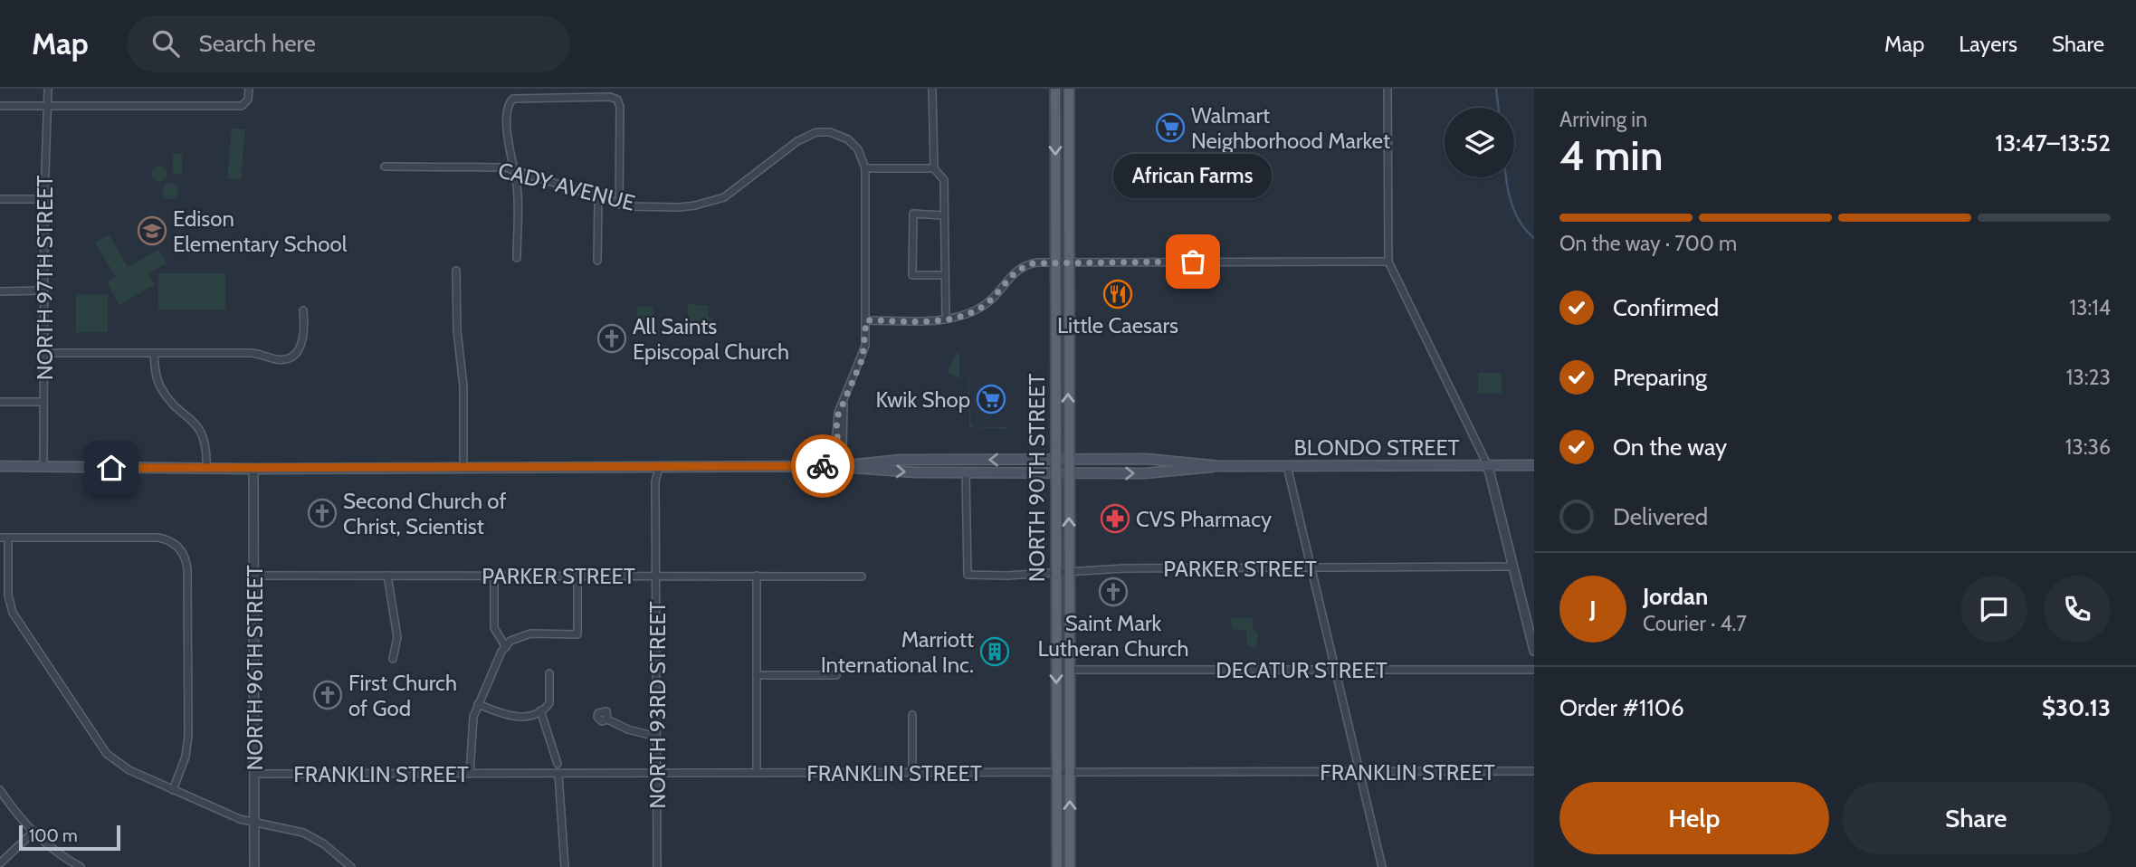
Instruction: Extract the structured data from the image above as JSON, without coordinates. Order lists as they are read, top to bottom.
{
  "streets": {
    "main road": ["BLONDO STREET", "NORTH 90TH STREET"],
    "street": [
      "CADY AVENUE",
      "NORTH 97TH STREET",
      "PARKER STREET",
      "NORTH 96TH STREET",
      "DECATUR STREET",
      "NORTH 93RD STREET",
      "FRANKLIN STREET"
    ]
  },
  "crossings": [
    ["NORTH 97TH STREET", "BLONDO STREET"],
    ["BLONDO STREET", "NORTH 90TH STREET"],
    ["BLONDO STREET", "PARKER STREET"],
    ["BLONDO STREET", "NORTH 96TH STREET"],
    ["BLONDO STREET", "NORTH 93RD STREET"],
    ["NORTH 90TH STREET", "PARKER STREET"],
    ["NORTH 90TH STREET", "DECATUR STREET"],
    ["NORTH 90TH STREET", "FRANKLIN STREET"],
    ["PARKER STREET", "NORTH 96TH STREET"],
    ["PARKER STREET", "NORTH 93RD STREET"],
    ["NORTH 96TH STREET", "FRANKLIN STREET"],
    ["NORTH 93RD STREET", "FRANKLIN STREET"]
  ],
  "places": {
    "supermarket": ["Walmart Neighborhood Market", "Kwik Shop"],
    "school or university": ["Edison Elementary School"],
    "other": ["African Farms"],
    "restaurant": ["Little Caesars"],
    "church": [
      "All Saints Episcopal Church",
      "Second Church of Christ, Scientist",
      "Saint Mark Lutheran Church",
      "First Church of God"
    ],
    "pharmacy": ["CVS Pharmacy"],
    "building": ["Marriott International Inc."]
  },
  "scale_bar": "100 m",
  "page": {
    "header": "Map",
    "search": "Search here",
    "nav": ["Map", "Layers", "Share"],
    "heading": ["4 min", "Arriving in", "13:47–13:52"],
    "panel": [
      "Jordan",
      "Courier · 4.7",
      "Order #1106",
      "$30.13"
    ],
    "bubble": "African Farms",
    "bar": "On the way · 700 m",
    "list": [
      ["Confirmed", "13:14"],
      ["Preparing", "13:23"],
      ["On the way", "13:36"],
      "Delivered"
    ],
    "round": "J",
    "buttons": ["Help", "Share"],
    "scale": "100 m"
  }
}
